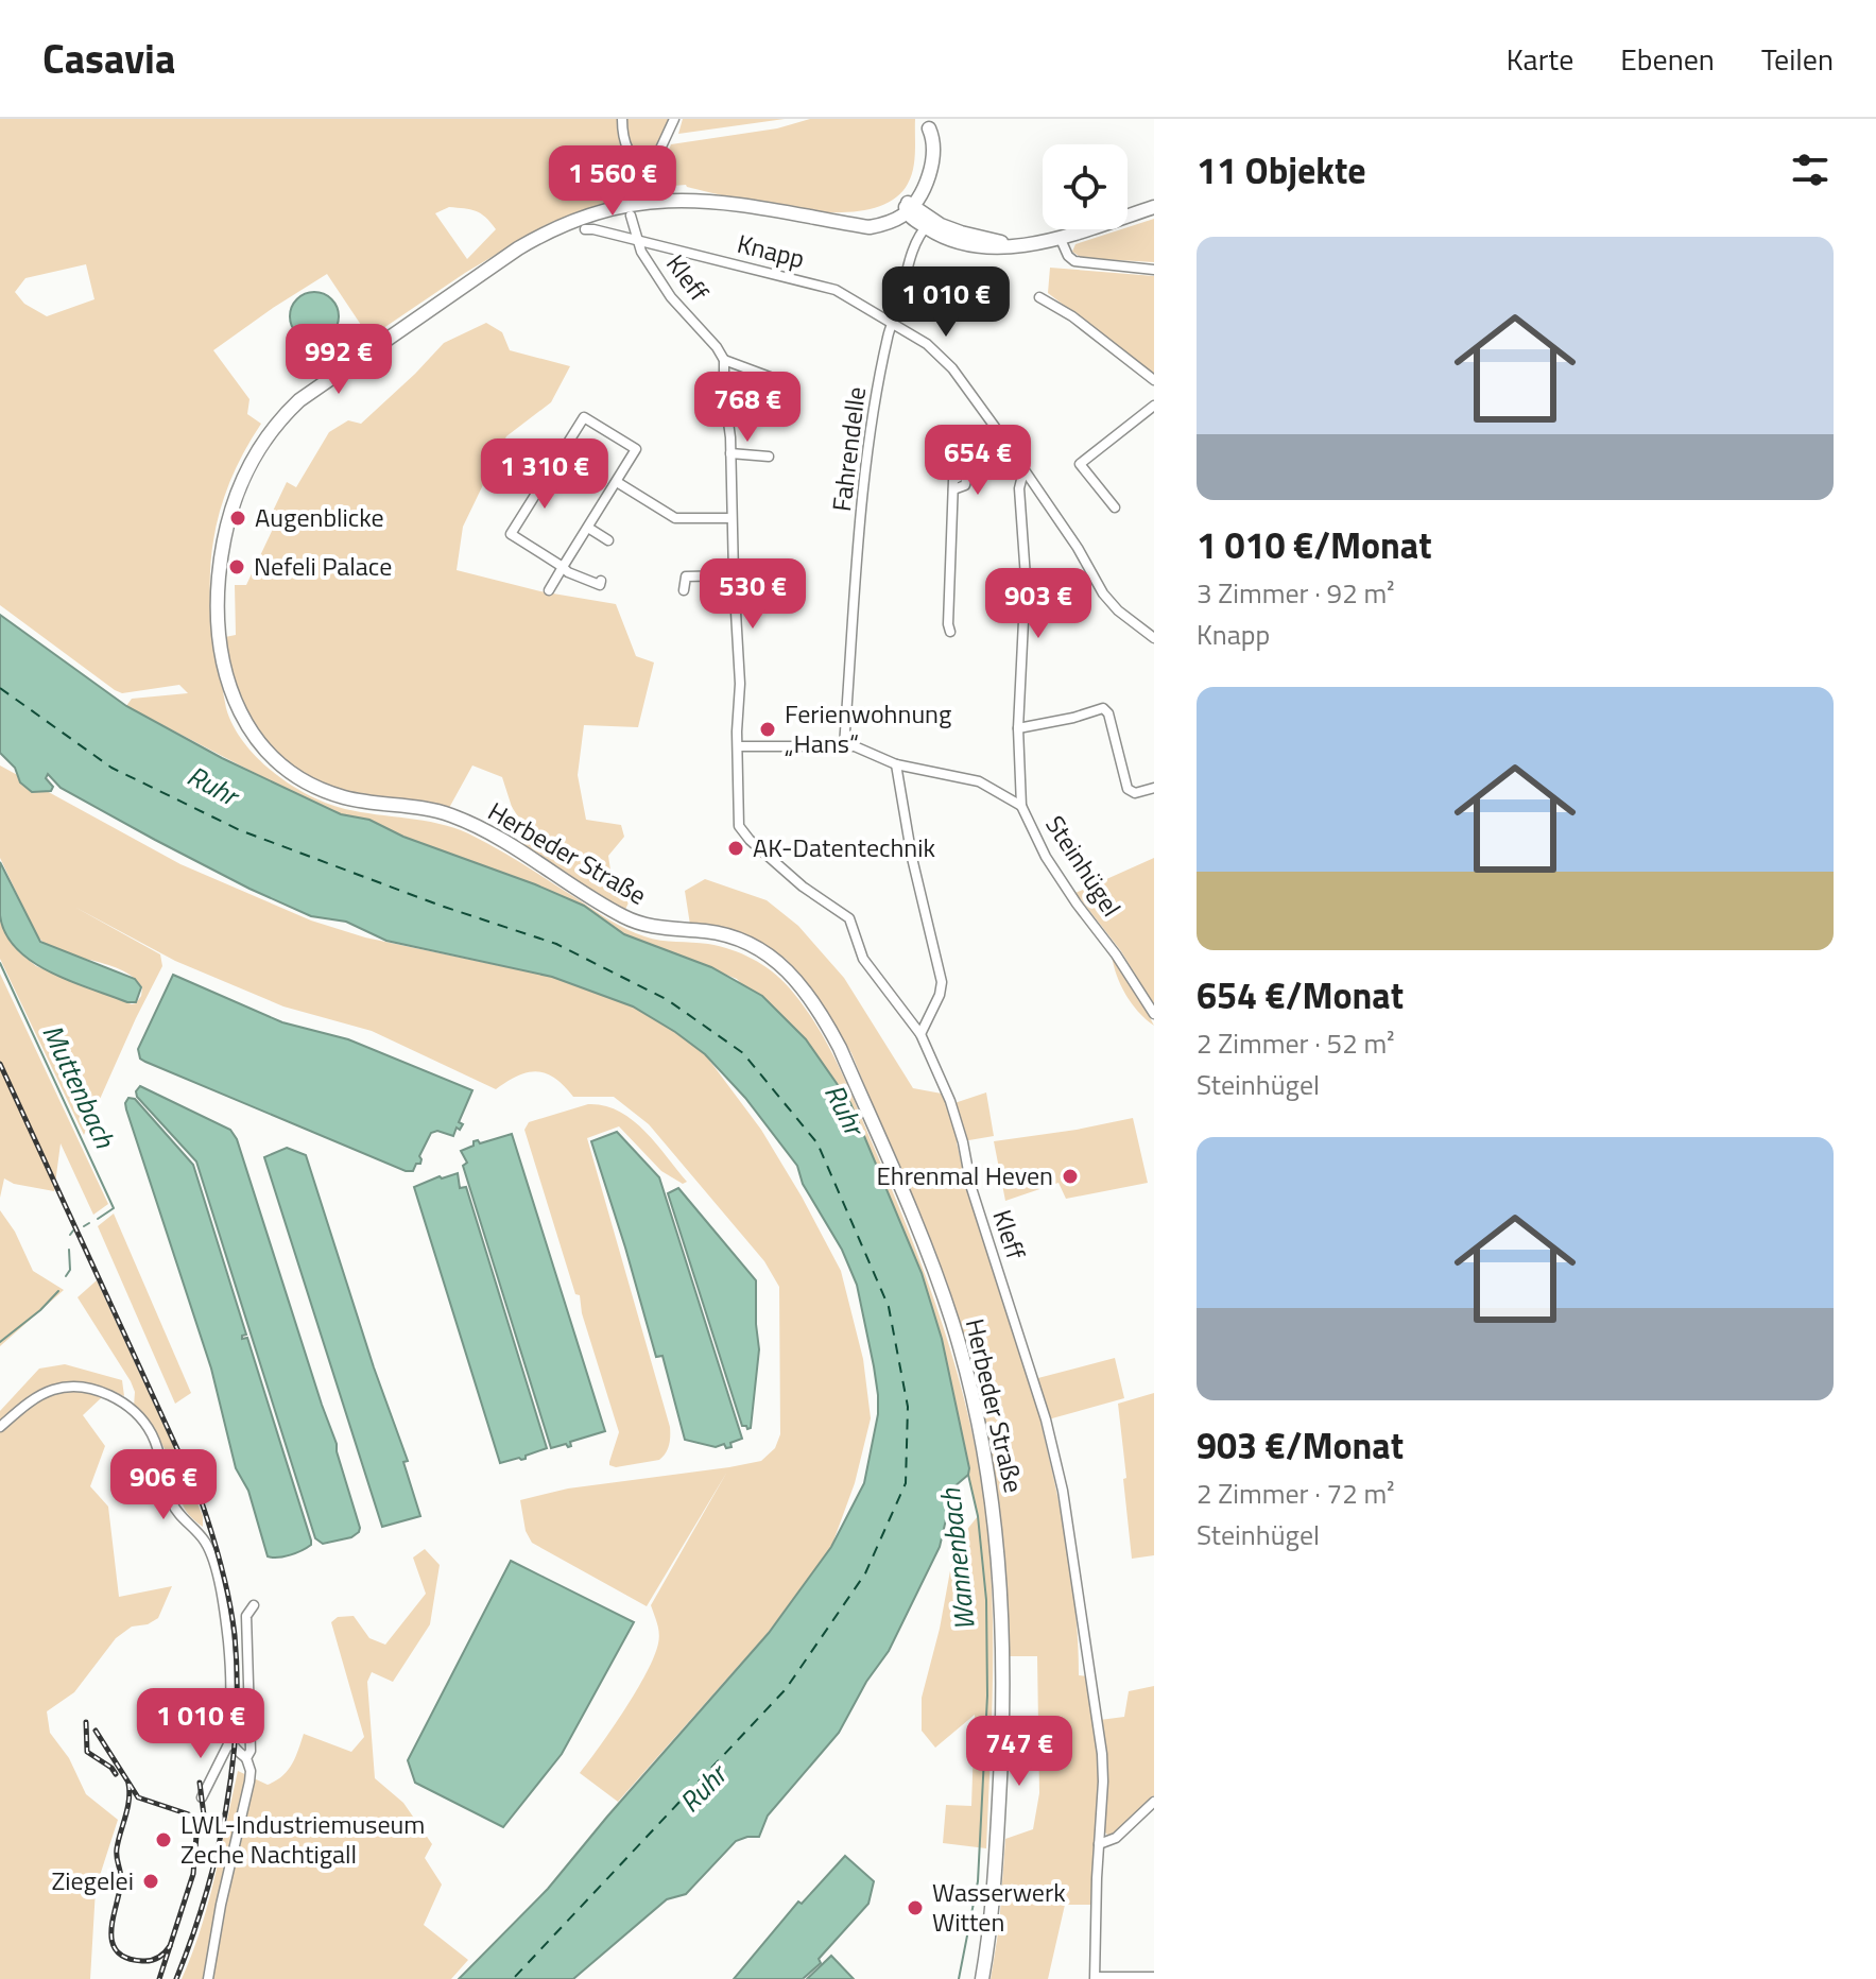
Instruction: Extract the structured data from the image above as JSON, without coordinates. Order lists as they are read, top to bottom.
{
  "streets": {
    "main road": ["Herbeder Straße"],
    "street": [
      "Knapp",
      "Kleff",
      "Fahrendelle",
      "Steinhügel"
    ]
  },
  "crossings": [
    ["Knapp", "Kleff"],
    ["Knapp", "Fahrendelle"],
    ["Knapp", "Steinhügel"]
  ],
  "water": ["Ruhr", "Muttenbach", "Wannenbach"],
  "places": [
    "Augenblicke",
    "Nefeli Palace",
    "Ferienwohnung „Hans“",
    "AK-Datentechnik",
    "Ehrenmal Heven",
    "LWL-Industriemuseum Zeche Nachtigall",
    "Ziegelei",
    "Wasserwerk Witten"
  ],
  "page": {
    "header": "Casavia",
    "nav": ["Karte", "Ebenen", "Teilen"],
    "heading": "11 Objekte",
    "price": [
      "1 560 €",
      "1 010 €",
      "992 €",
      "768 €",
      "654 €",
      "1 310 €",
      "530 €",
      "903 €",
      "906 €",
      "1 010 €",
      "747 €"
    ],
    "list": [
      {
        "name": "1 010 €/Monat",
        "note": "3 Zimmer · 92 m² · Knapp"
      },
      {
        "name": "654 €/Monat",
        "note": "2 Zimmer · 52 m² · Steinhügel"
      },
      {
        "name": "903 €/Monat",
        "note": "2 Zimmer · 72 m² · Steinhügel"
      }
    ]
  }
}
